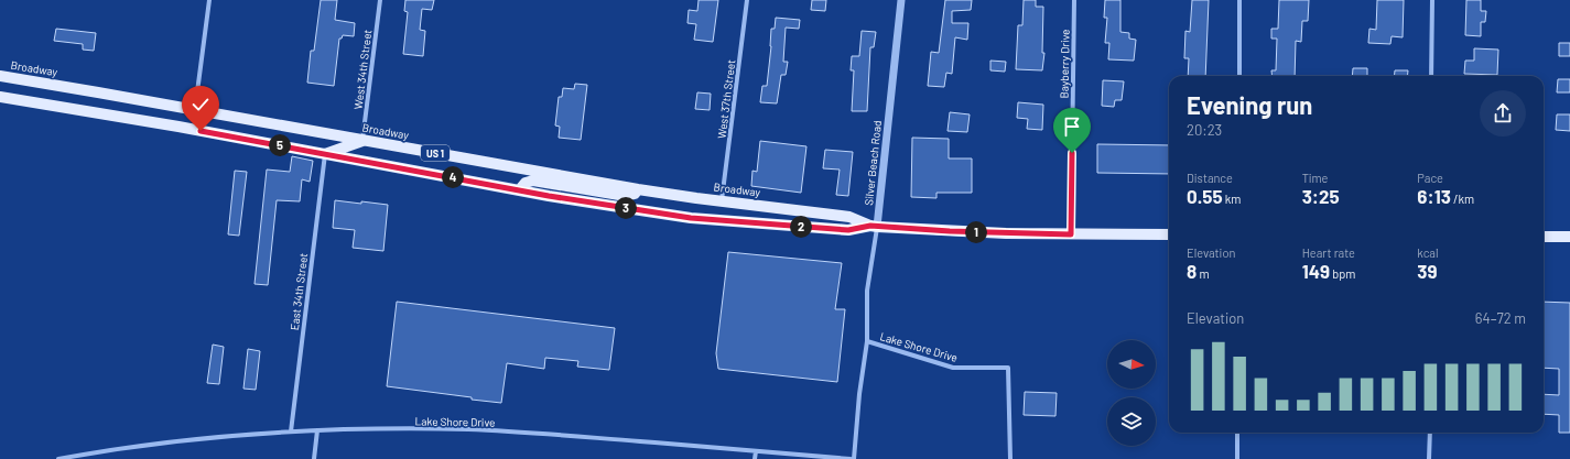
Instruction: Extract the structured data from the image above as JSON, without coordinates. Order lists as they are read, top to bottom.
{
  "streets": {
    "main road": ["Broadway", "US 1"],
    "street": [
      "Bayberry Drive",
      "West 34th Street",
      "West 37th Street",
      "Silver Beach Road",
      "East 34th Street",
      "Lake Shore Drive"
    ]
  },
  "crossings": [
    ["Bayberry Drive", "US 1"],
    ["Broadway", "West 34th Street"],
    ["Broadway", "West 37th Street"],
    ["Broadway", "US 1"],
    ["Broadway", "Silver Beach Road"],
    ["US 1", "Silver Beach Road"],
    ["US 1", "East 34th Street"],
    ["Silver Beach Road", "Lake Shore Drive"],
    ["East 34th Street", "Lake Shore Drive"]
  ],
  "north": "right",
  "page": {
    "heading": ["Evening run", "20:23"],
    "pins": [
      "5",
      "4",
      "3",
      "2",
      "1"
    ],
    "stats": [
      ["Distance", "0.55 km"],
      ["Time", "3:25"],
      ["Pace", "6:13 /km"],
      ["Elevation", "8 m"],
      ["Heart rate", "149 bpm"],
      ["kcal", "39"]
    ],
    "chart": ["Elevation", "64–72 m"]
  }
}
